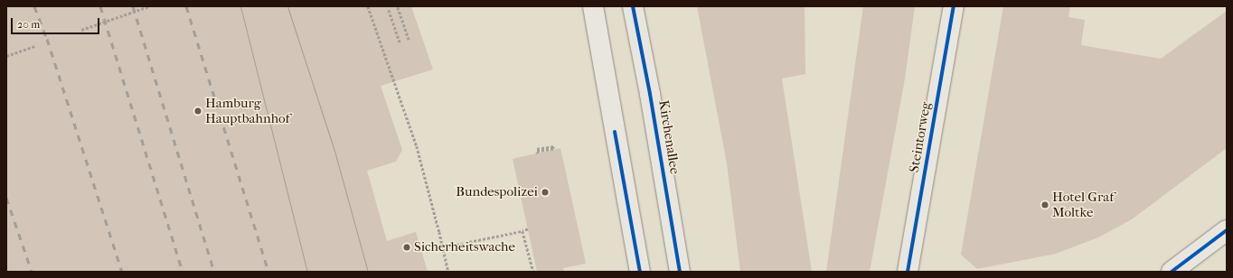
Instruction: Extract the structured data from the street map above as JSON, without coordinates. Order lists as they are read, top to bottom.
{
  "streets": {
    "street": ["Kirchenallee", "Steintorweg"]
  },
  "places": [
    "Hamburg Hauptbahnhof",
    "Bundespolizei",
    "Hotel Graf Moltke",
    "Sicherheitswache"
  ],
  "scale_bar": "20 m"
}
